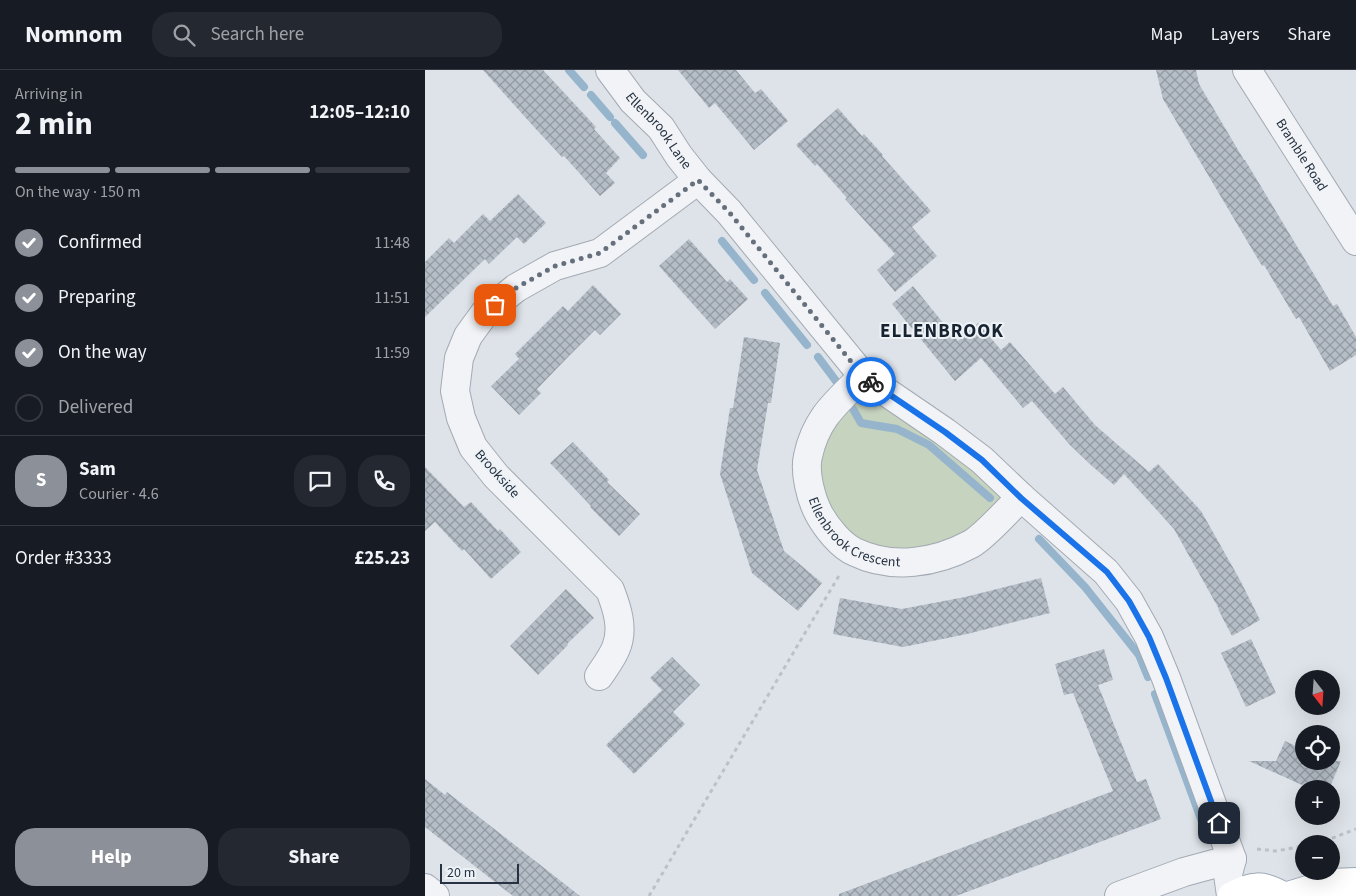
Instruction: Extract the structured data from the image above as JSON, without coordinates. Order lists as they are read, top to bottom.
{
  "streets": {
    "street": [
      "Ellenbrook Lane",
      "Bramble Road",
      "Brookside",
      "Ellenbrook Crescent"
    ]
  },
  "crossings": [
    ["Ellenbrook Lane", "Brookside"],
    ["Ellenbrook Lane", "Ellenbrook Crescent"]
  ],
  "districts": ["ELLENBROOK"],
  "scale_bar": "20 m",
  "north": "bottom",
  "page": {
    "header": "Nomnom",
    "search": "Search here",
    "nav": ["Map", "Layers", "Share"],
    "heading": ["2 min", "Arriving in", "12:05–12:10"],
    "panel": [
      "Sam",
      "Courier · 4.6",
      "Order #3333",
      "£25.23"
    ],
    "bar": "On the way · 150 m",
    "list": [
      ["Confirmed", "11:48"],
      ["Preparing", "11:51"],
      ["On the way", "11:59"],
      "Delivered"
    ],
    "round": "S",
    "map_buttons": ["+", "−"],
    "buttons": ["Help", "Share"],
    "scale": "20 m"
  }
}
